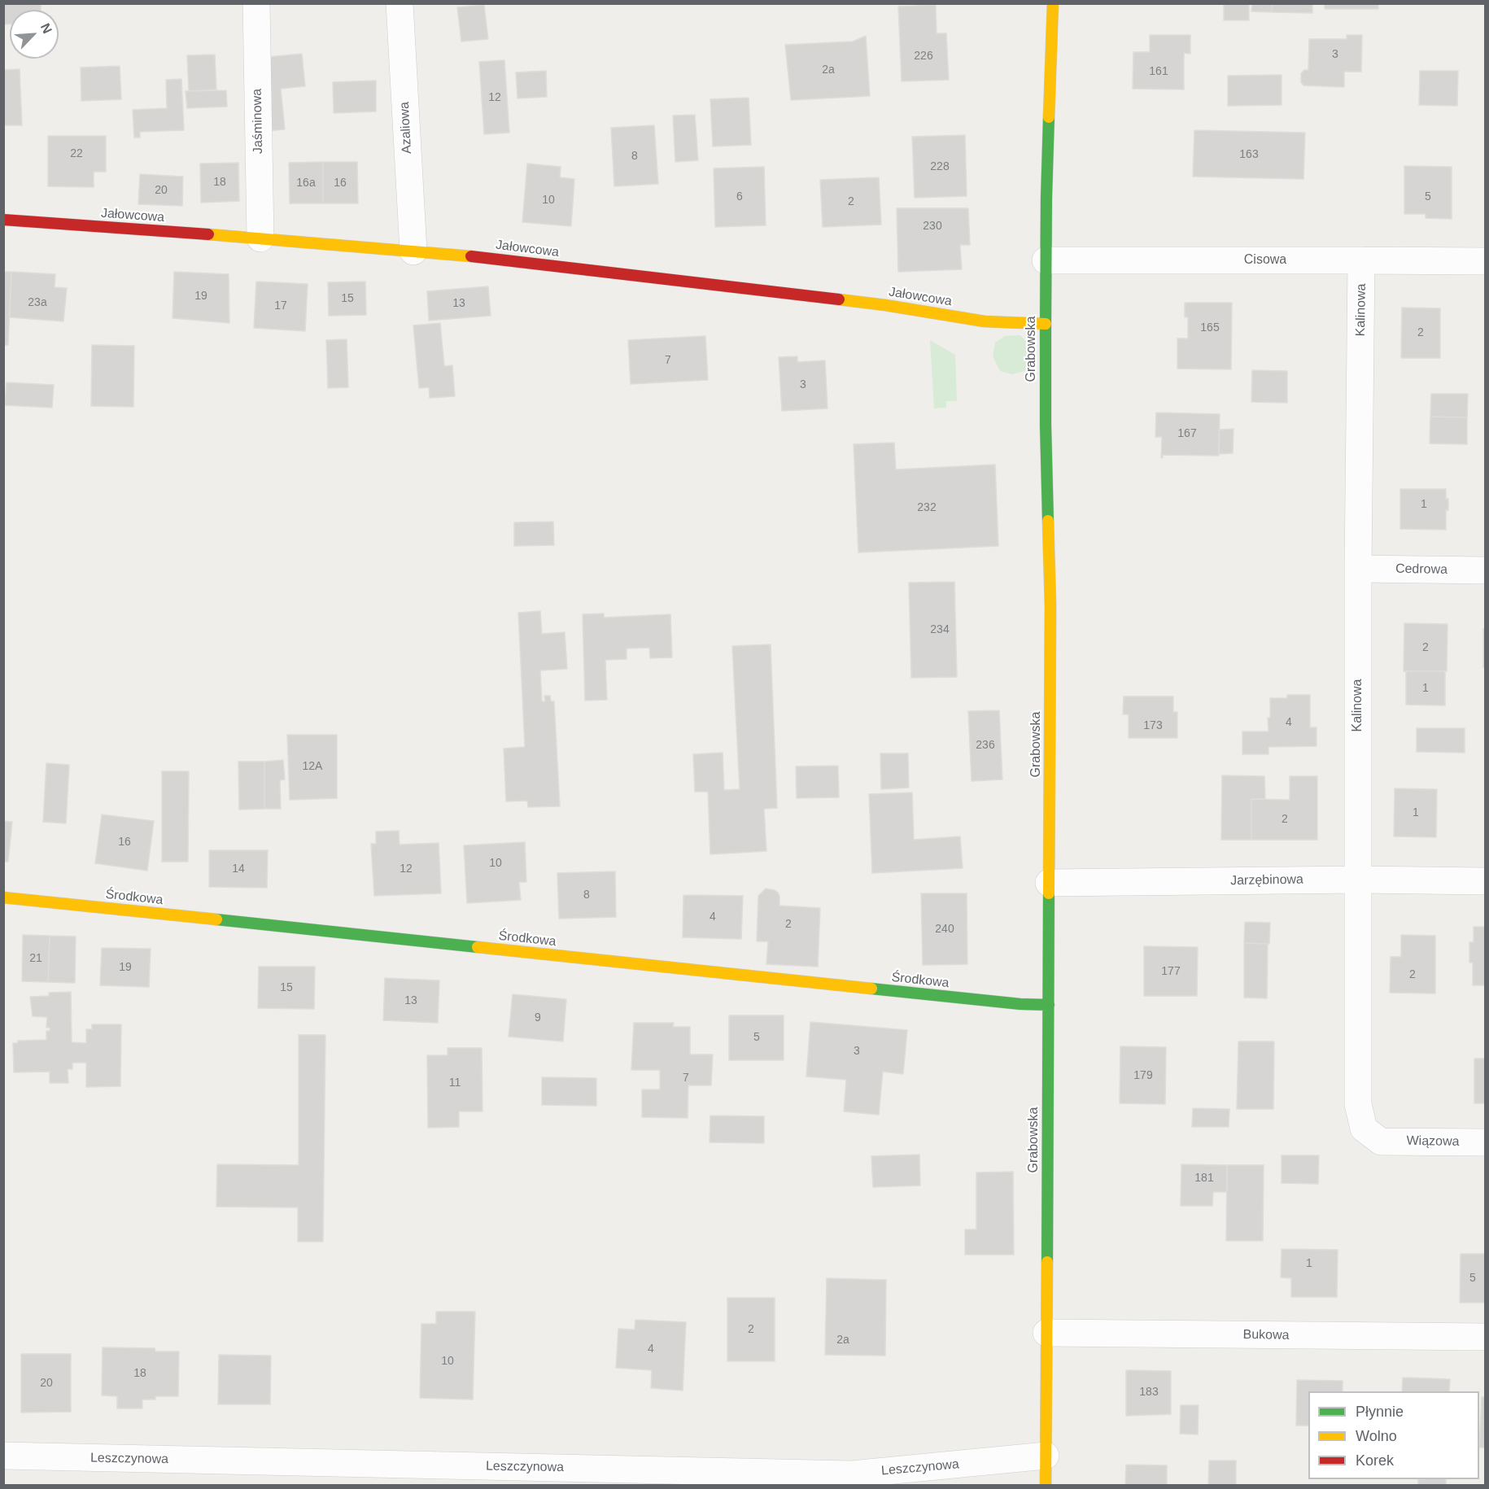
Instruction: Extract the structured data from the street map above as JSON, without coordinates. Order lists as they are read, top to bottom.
{
  "streets": {
    "street": [
      "Jaśminowa",
      "Azaliowa",
      "Jałowcowa",
      "Cisowa",
      "Kalinowa",
      "Grabowska",
      "Cedrowa",
      "Jarzębinowa",
      "Środkowa",
      "Wiązowa",
      "Bukowa",
      "Leszczynowa"
    ]
  },
  "crossings": [
    ["Jaśminowa", "Jałowcowa"],
    ["Azaliowa", "Jałowcowa"],
    ["Jałowcowa", "Grabowska"],
    ["Cisowa", "Kalinowa"],
    ["Cisowa", "Grabowska"],
    ["Kalinowa", "Cedrowa"],
    ["Kalinowa", "Jarzębinowa"],
    ["Kalinowa", "Wiązowa"],
    ["Grabowska", "Jarzębinowa"],
    ["Grabowska", "Środkowa"],
    ["Grabowska", "Bukowa"],
    ["Grabowska", "Leszczynowa"]
  ],
  "house_numbers": [
    "3",
    "226",
    "2a",
    "161",
    "12",
    "22",
    "163",
    "8",
    "228",
    "18",
    "16a",
    "16",
    "20",
    "6",
    "5",
    "10",
    "2",
    "230",
    "19",
    "15",
    "23a",
    "13",
    "17",
    "165",
    "2",
    "7",
    "3",
    "167",
    "1",
    "232",
    "234",
    "2",
    "1",
    "4",
    "173",
    "236",
    "12A",
    "1",
    "2",
    "16",
    "10",
    "14",
    "12",
    "8",
    "4",
    "2",
    "240",
    "21",
    "19",
    "177",
    "2",
    "15",
    "13",
    "9",
    "5",
    "3",
    "179",
    "7",
    "11",
    "181",
    "1",
    "5",
    "2",
    "2a",
    "4",
    "10",
    "18",
    "20",
    "183"
  ],
  "legend": ["Płynnie", "Wolno", "Korek"],
  "north": "top right"
}
